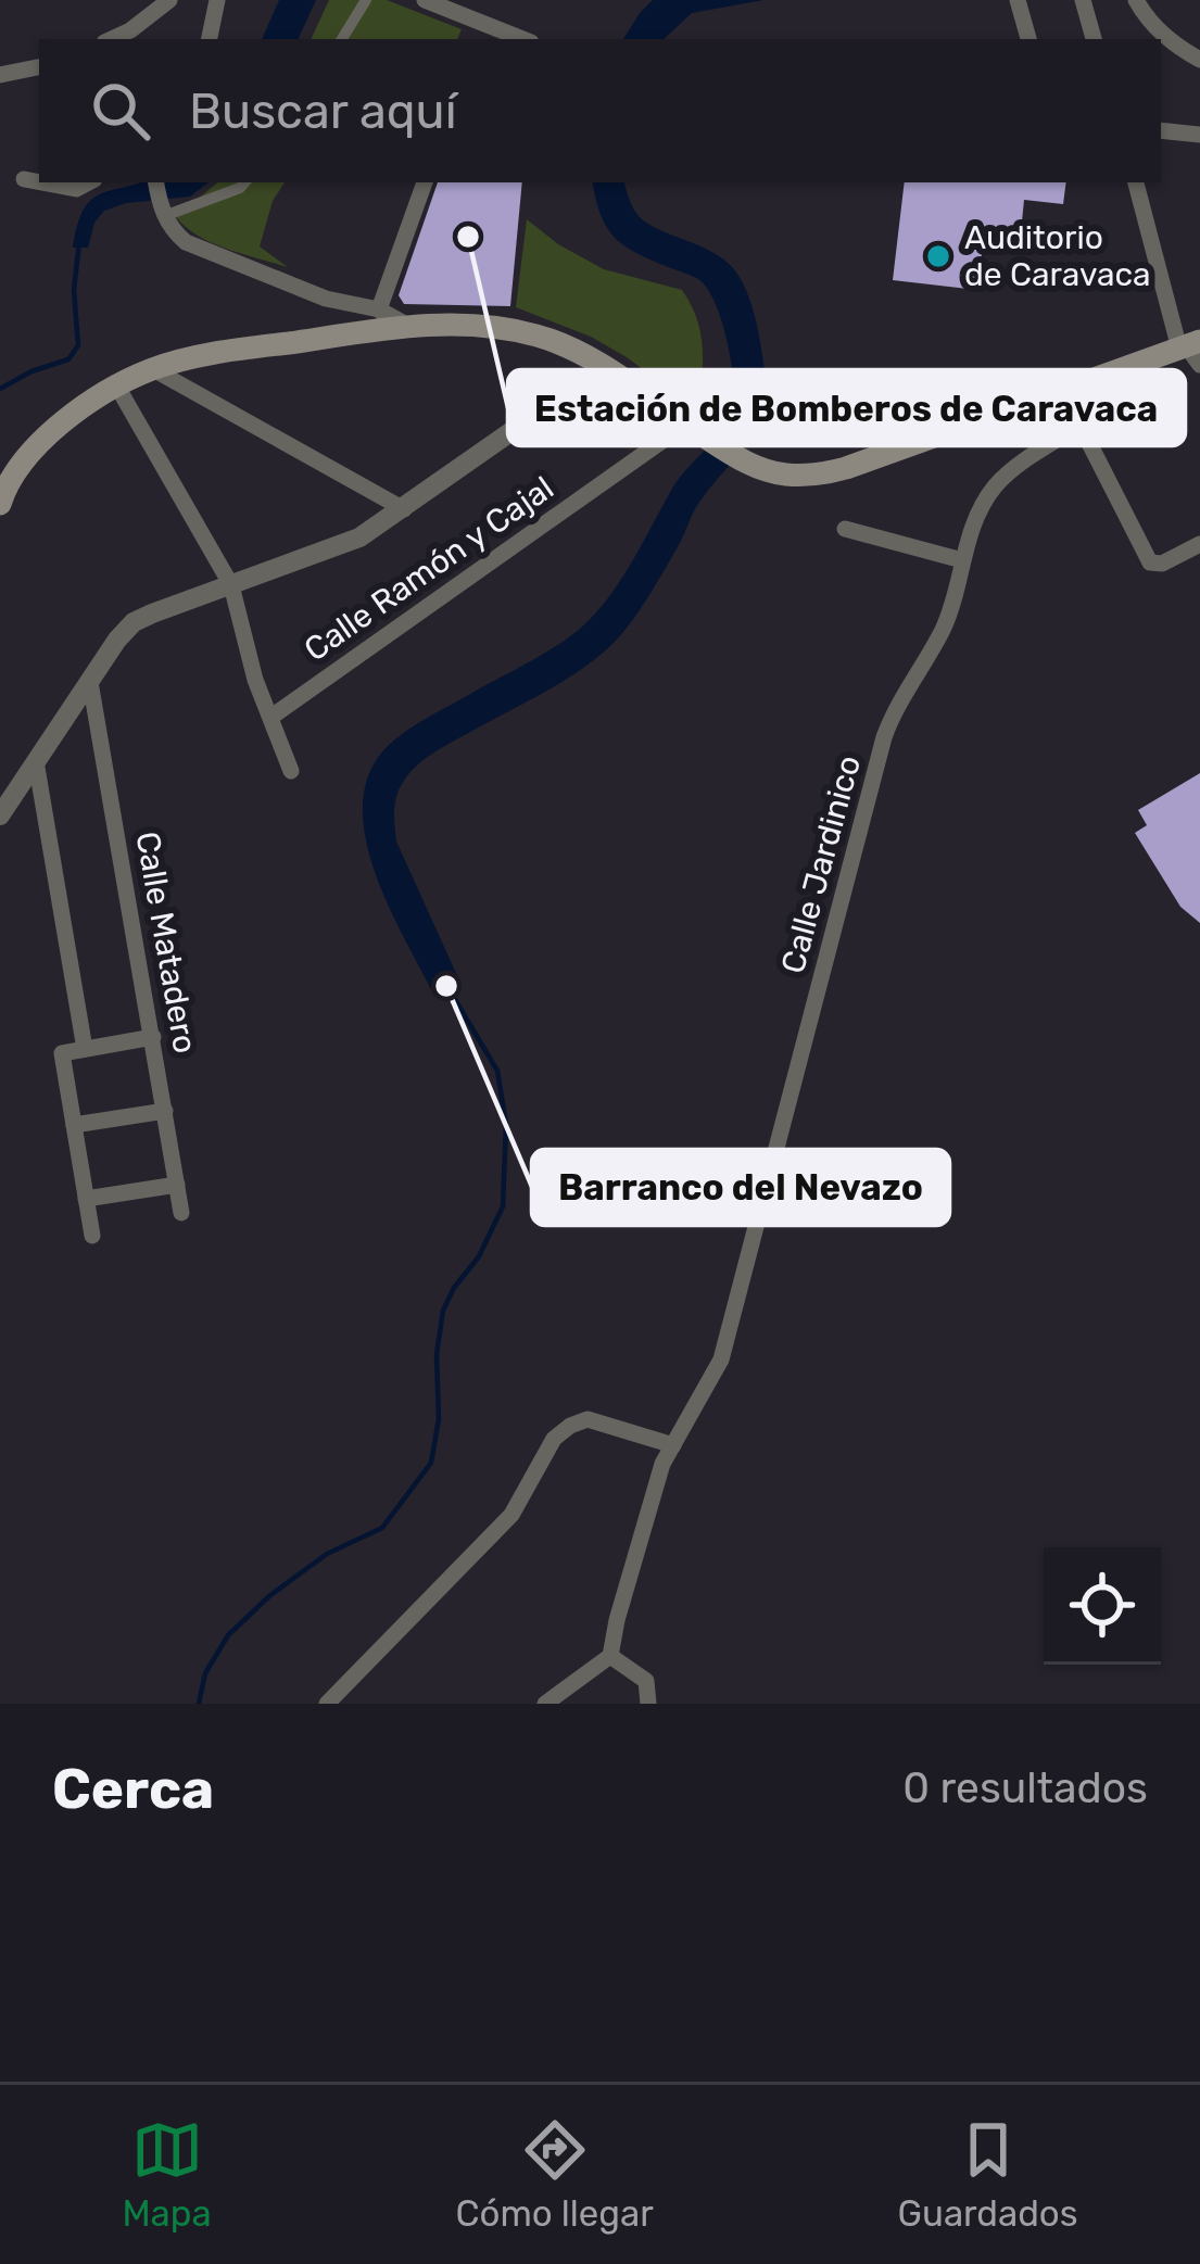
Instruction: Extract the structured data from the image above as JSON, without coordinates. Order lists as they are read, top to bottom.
{
  "streets": {
    "street": ["Calle Ramón y Cajal", "Calle Jardinico", "Calle Matadero"]
  },
  "places": ["Estación de Bomberos de Caravaca", "Auditorio de Caravaca", "Barranco del Nevazo"],
  "page": {
    "search": "Buscar aquí",
    "heading": ["Cerca", "0 resultados"],
    "nav": ["Mapa", "Cómo llegar", "Guardados"]
  }
}
